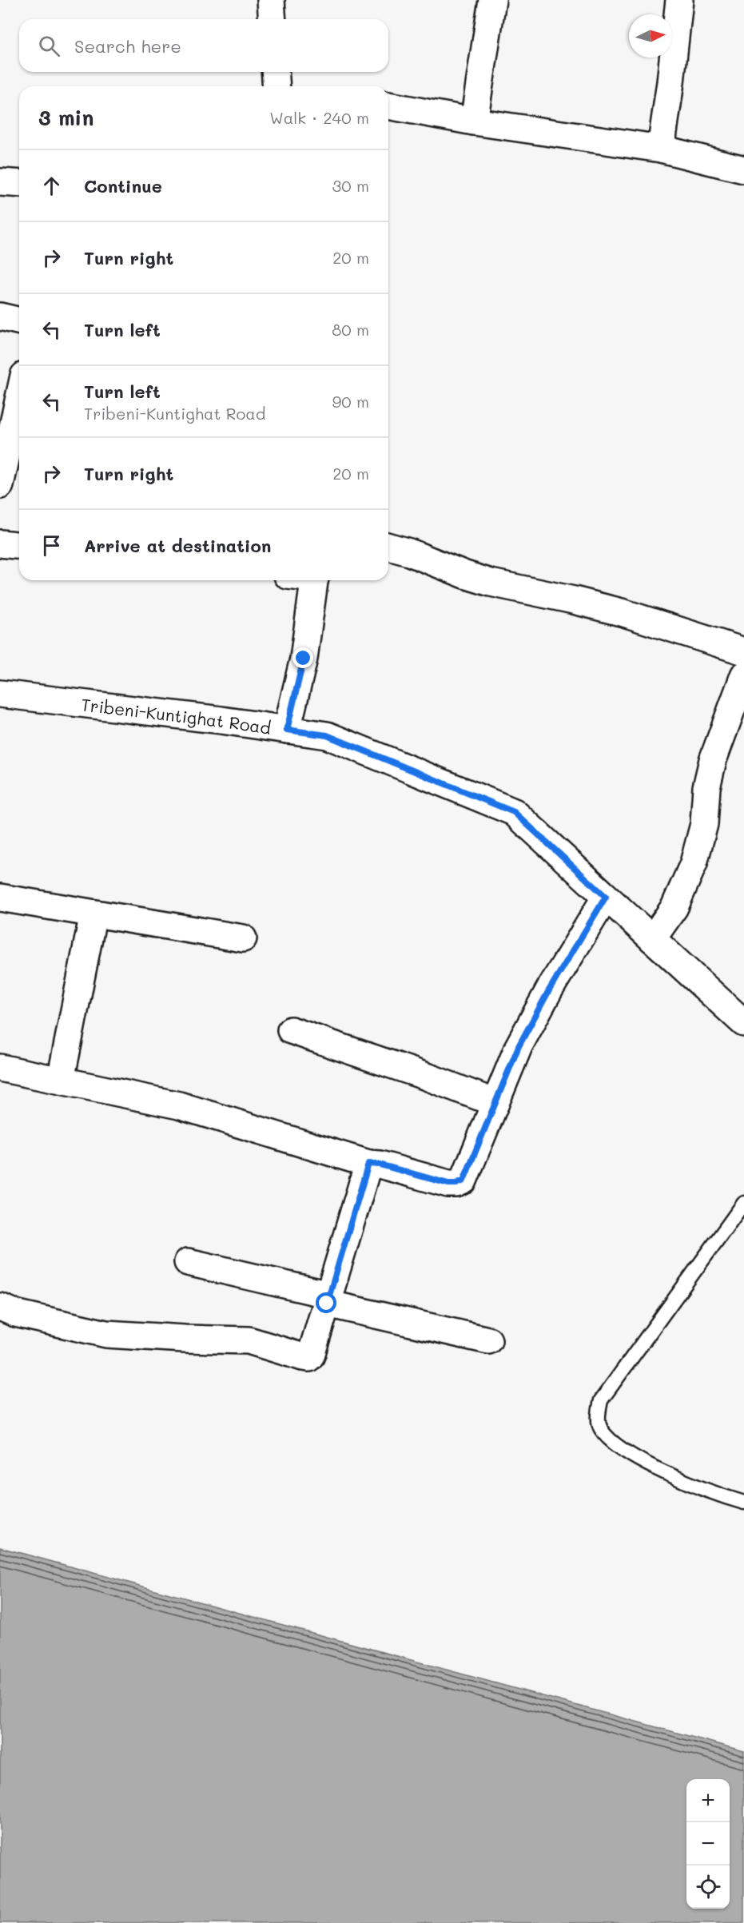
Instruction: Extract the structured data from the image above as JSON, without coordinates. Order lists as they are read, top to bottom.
{
  "streets": {
    "street": ["Tribeni-Kuntighat Road"]
  },
  "north": "right",
  "page": {
    "search": "Search here",
    "heading": ["3 min", "Walk · 240 m"],
    "list": [
      ["Continue", "30 m"],
      ["Turn right", "20 m"],
      ["Turn left", "80 m"],
      ["Turn left", "Tribeni-Kuntighat Road", "90 m"],
      ["Turn right", "20 m"],
      "Arrive at destination"
    ],
    "map_buttons": ["+", "−"]
  }
}
